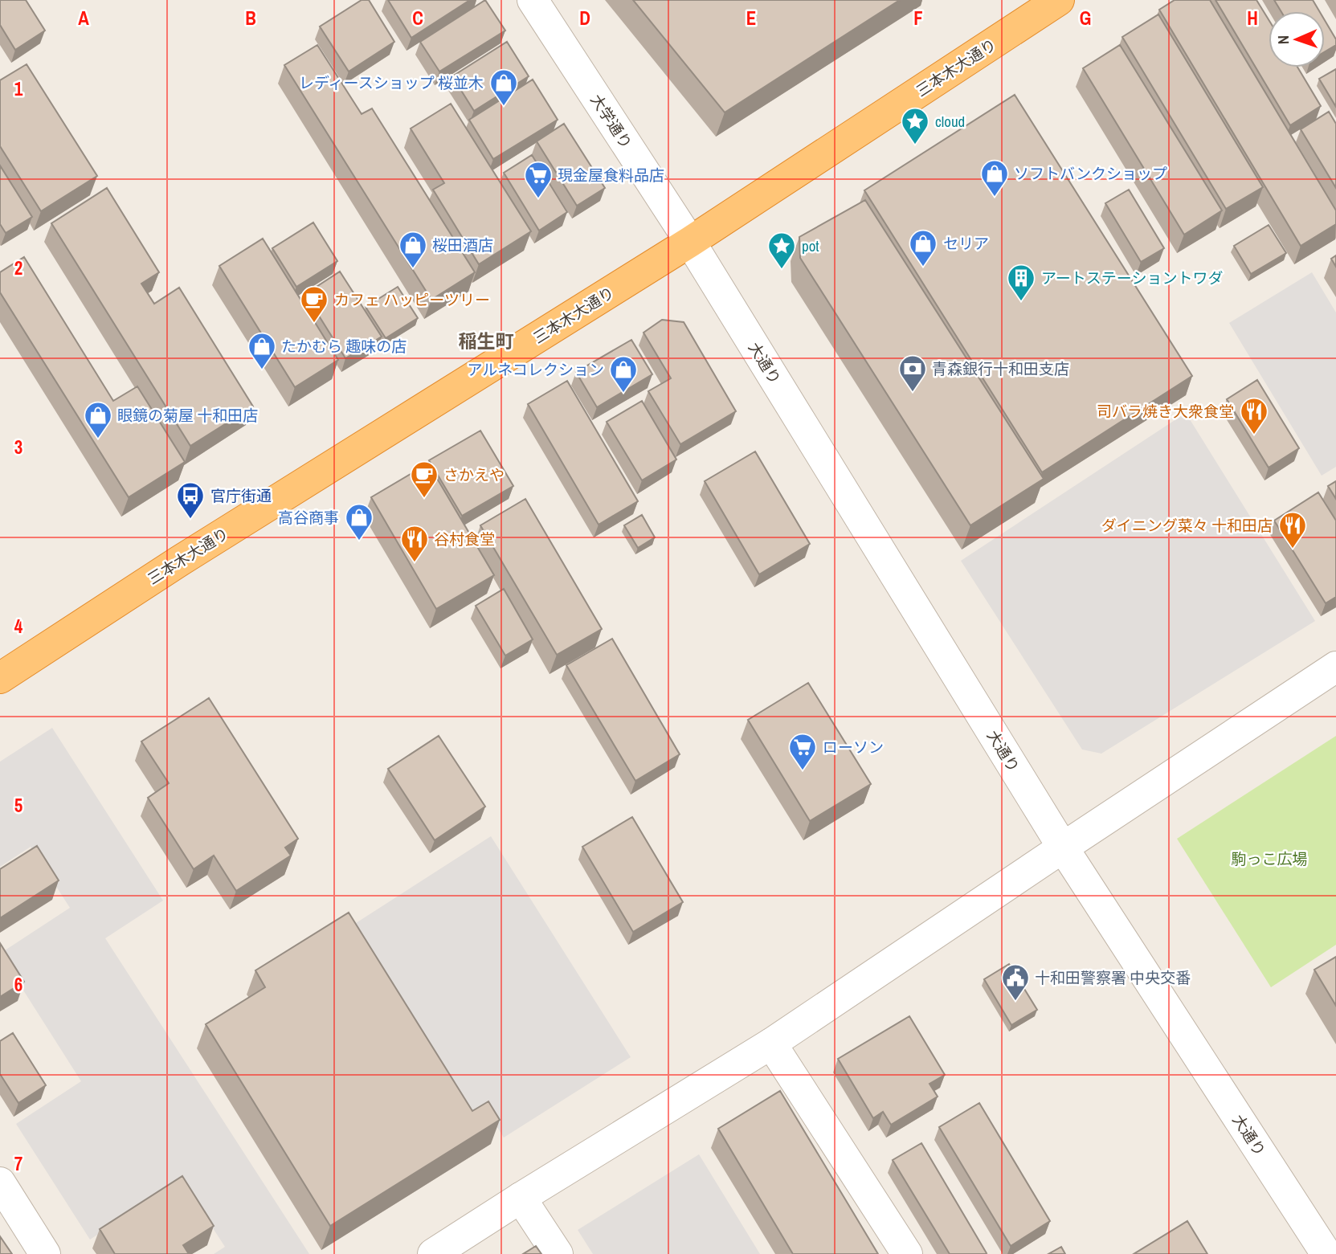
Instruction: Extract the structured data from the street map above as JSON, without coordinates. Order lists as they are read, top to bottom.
{
  "streets": {
    "highway": ["三本木大通り"],
    "street": ["大学通り", "大通り"]
  },
  "crossings": [
    ["三本木大通り", "大学通り"],
    ["三本木大通り", "大通り"],
    ["大学通り", "大通り"]
  ],
  "districts": ["稲生町"],
  "parks": ["駒っこ広場"],
  "places": {
    "shop": [
      "レディースショップ 桜並木",
      "ソフトバンクショップ",
      "セリア",
      "桜田酒店",
      "たかむら 趣味の店",
      "アルネコレクション",
      "眼鏡の菊屋 十和田店",
      "高谷商事"
    ],
    "place": ["cloud", "pot"],
    "supermarket": ["現金屋食料品店", "ローソン"],
    "building": ["アートステーショントワダ"],
    "cafe": ["カフェ ハッピーツリー", "さかえや"],
    "bank": ["青森銀行十和田支店"],
    "restaurant": ["司バラ焼き大衆食堂", "ダイニング菜々 十和田店", "谷村食堂"],
    "bus stop": ["官庁街通"],
    "public building": ["十和田警察署 中央交番"]
  },
  "north": "left",
  "grid": {
    "columns": [
      "A",
      "B",
      "C",
      "D",
      "E",
      "F",
      "G",
      "H"
    ],
    "rows": [
      "1",
      "2",
      "3",
      "4",
      "5",
      "6",
      "7"
    ]
  }
}
